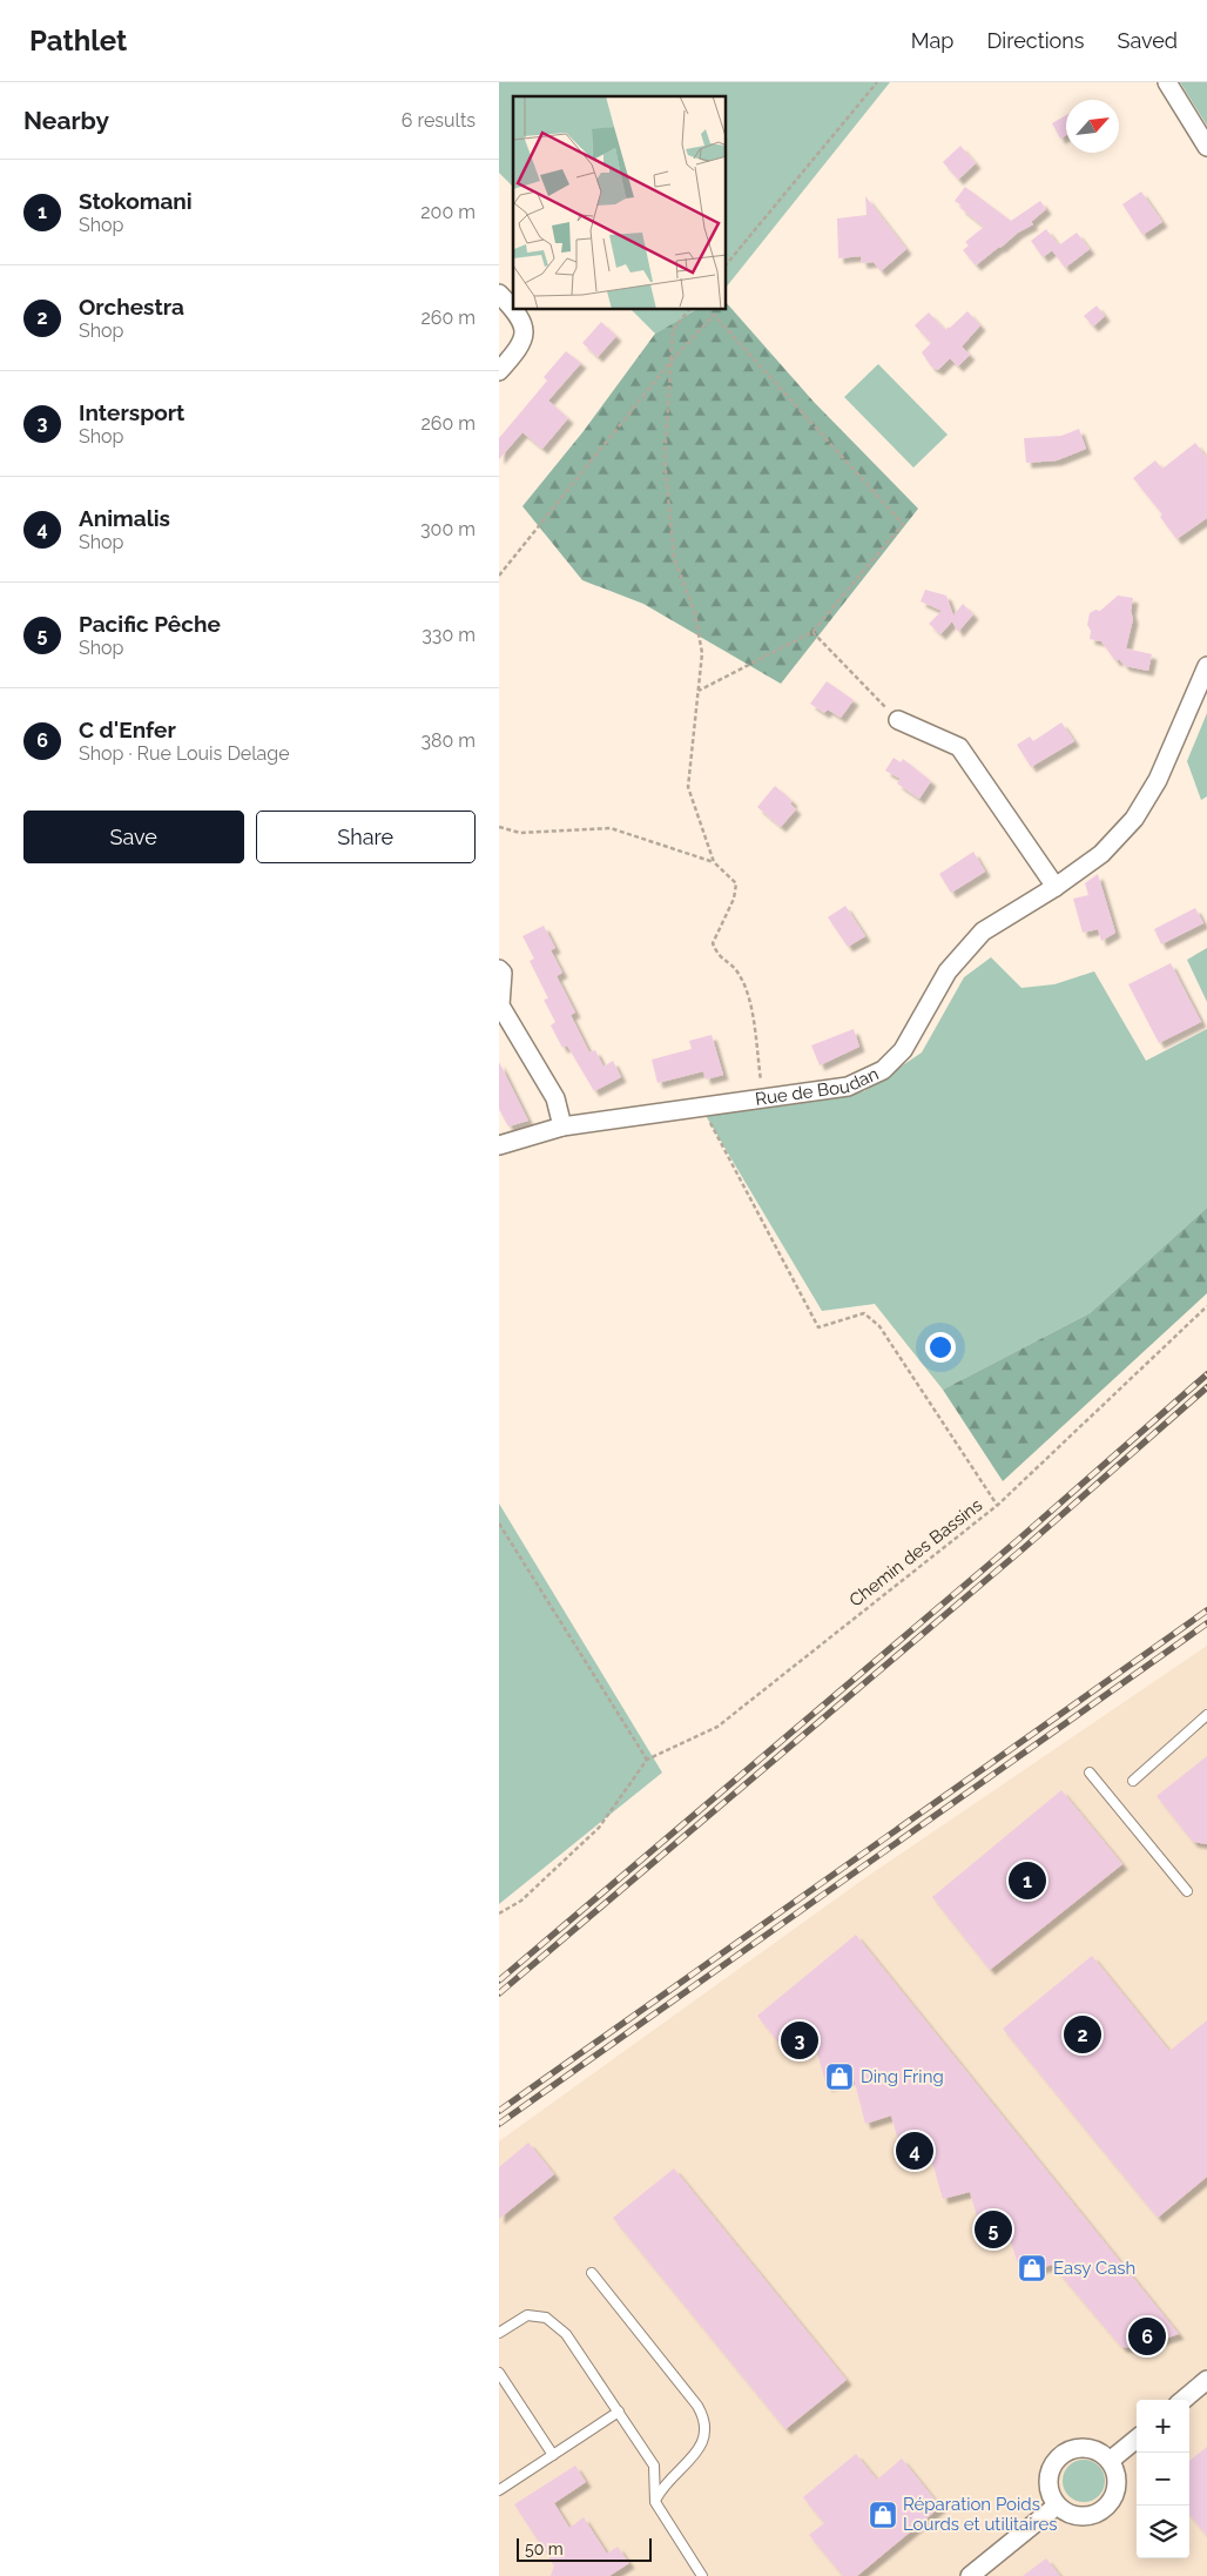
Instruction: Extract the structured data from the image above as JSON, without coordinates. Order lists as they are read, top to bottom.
{
  "streets": {
    "street": ["Rue de Boudan"],
    "path": ["Chemin des Bassins"]
  },
  "crossings": [
    ["Rue de Boudan", "Chemin des Bassins"]
  ],
  "places": {
    "shop": ["Ding Fring", "Easy Cash", "Réparation Poids Lourds et utilitaires"]
  },
  "scale_bar": "50 m",
  "north": "top right",
  "page": {
    "header": "Pathlet",
    "nav": ["Map", "Directions", "Saved"],
    "heading": ["Nearby", "6 results"],
    "list": [
      {
        "mark": "1",
        "name": "Stokomani",
        "note": "Shop",
        "value": "200 m"
      },
      {
        "mark": "2",
        "name": "Orchestra",
        "note": "Shop",
        "value": "260 m"
      },
      {
        "mark": "3",
        "name": "Intersport",
        "note": "Shop",
        "value": "260 m"
      },
      {
        "mark": "4",
        "name": "Animalis",
        "note": "Shop",
        "value": "300 m"
      },
      {
        "mark": "5",
        "name": "Pacific Pêche",
        "note": "Shop",
        "value": "330 m"
      },
      {
        "mark": "6",
        "name": "C d'Enfer",
        "note": "Shop · Rue Louis Delage",
        "value": "380 m"
      }
    ],
    "buttons": ["Save", "Share"],
    "pins": [
      "1",
      "2",
      "3",
      "4",
      "5",
      "6"
    ],
    "map_buttons": ["+", "−"],
    "scale": "50 m"
  }
}
